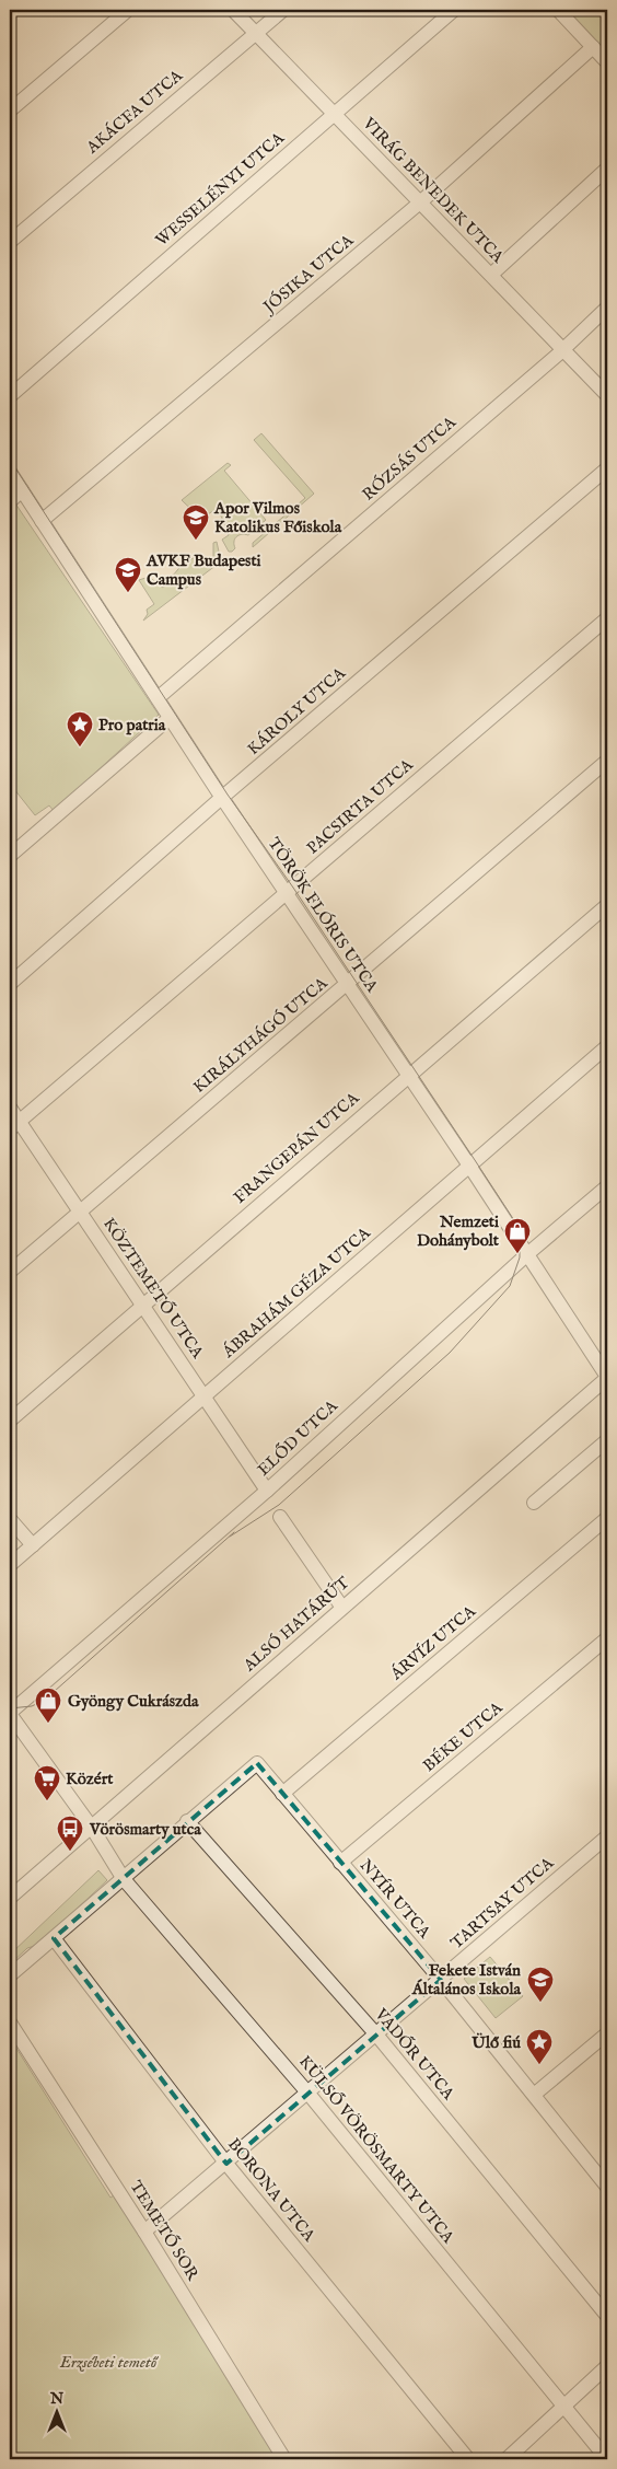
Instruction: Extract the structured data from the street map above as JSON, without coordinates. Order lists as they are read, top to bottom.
{
  "streets": {
    "street": [
      "AKÁCFA UTCA",
      "WESSELÉNYI UTCA",
      "VIRÁG BENEDEK UTCA",
      "JÓSIKA UTCA",
      "RÓZSÁS UTCA",
      "KÁROLY UTCA",
      "PACSIRTA UTCA",
      "TÖRÖK FLÓRIS UTCA",
      "KIRÁLYHÁGÓ UTCA",
      "FRANGEPÁN UTCA",
      "KÖZTEMETŐ UTCA",
      "ÁBRAHÁM GÉZA UTCA",
      "ELŐD UTCA",
      "ALSÓ HATÁRÚT",
      "ÁRVÍZ UTCA",
      "BÉKE UTCA",
      "NYÍR UTCA",
      "TARTSAY UTCA",
      "VADŐR UTCA",
      "KÜLSŐ VÖRÖSMARTY UTCA",
      "BORONA UTCA",
      "TEMETŐ SOR"
    ]
  },
  "crossings": [
    ["AKÁCFA UTCA", "VIRÁG BENEDEK UTCA"],
    ["WESSELÉNYI UTCA", "VIRÁG BENEDEK UTCA"],
    ["VIRÁG BENEDEK UTCA", "JÓSIKA UTCA"],
    ["VIRÁG BENEDEK UTCA", "RÓZSÁS UTCA"],
    ["JÓSIKA UTCA", "TÖRÖK FLÓRIS UTCA"],
    ["RÓZSÁS UTCA", "TÖRÖK FLÓRIS UTCA"],
    ["KÁROLY UTCA", "TÖRÖK FLÓRIS UTCA"],
    ["PACSIRTA UTCA", "TÖRÖK FLÓRIS UTCA"],
    ["PACSIRTA UTCA", "KÖZTEMETŐ UTCA"],
    ["TÖRÖK FLÓRIS UTCA", "KIRÁLYHÁGÓ UTCA"],
    ["TÖRÖK FLÓRIS UTCA", "FRANGEPÁN UTCA"],
    ["TÖRÖK FLÓRIS UTCA", "ÁBRAHÁM GÉZA UTCA"],
    ["TÖRÖK FLÓRIS UTCA", "ELŐD UTCA"],
    ["TÖRÖK FLÓRIS UTCA", "ALSÓ HATÁRÚT"],
    ["KIRÁLYHÁGÓ UTCA", "KÖZTEMETŐ UTCA"],
    ["FRANGEPÁN UTCA", "KÖZTEMETŐ UTCA"],
    ["KÖZTEMETŐ UTCA", "ÁBRAHÁM GÉZA UTCA"],
    ["KÖZTEMETŐ UTCA", "ELŐD UTCA"],
    ["ALSÓ HATÁRÚT", "KÜLSŐ VÖRÖSMARTY UTCA"],
    ["ÁRVÍZ UTCA", "NYÍR UTCA"],
    ["BÉKE UTCA", "NYÍR UTCA"],
    ["NYÍR UTCA", "TARTSAY UTCA"],
    ["NYÍR UTCA", "VADŐR UTCA"],
    ["TARTSAY UTCA", "VADŐR UTCA"],
    ["TARTSAY UTCA", "KÜLSŐ VÖRÖSMARTY UTCA"],
    ["TARTSAY UTCA", "BORONA UTCA"],
    ["TARTSAY UTCA", "TEMETŐ SOR"]
  ],
  "parks": ["Erzsébeti temető"],
  "places": {
    "school or university": ["Apor Vilmos Katolikus Főiskola", "AVKF Budapesti Campus", "Fekete István Általános Iskola"],
    "place": ["Pro patria", "Ülő fiú"],
    "shop": ["Nemzeti Dohánybolt", "Gyöngy Cukrászda"],
    "supermarket": ["Közért"],
    "bus stop": ["Vörösmarty utca"]
  },
  "north": "top"
}
